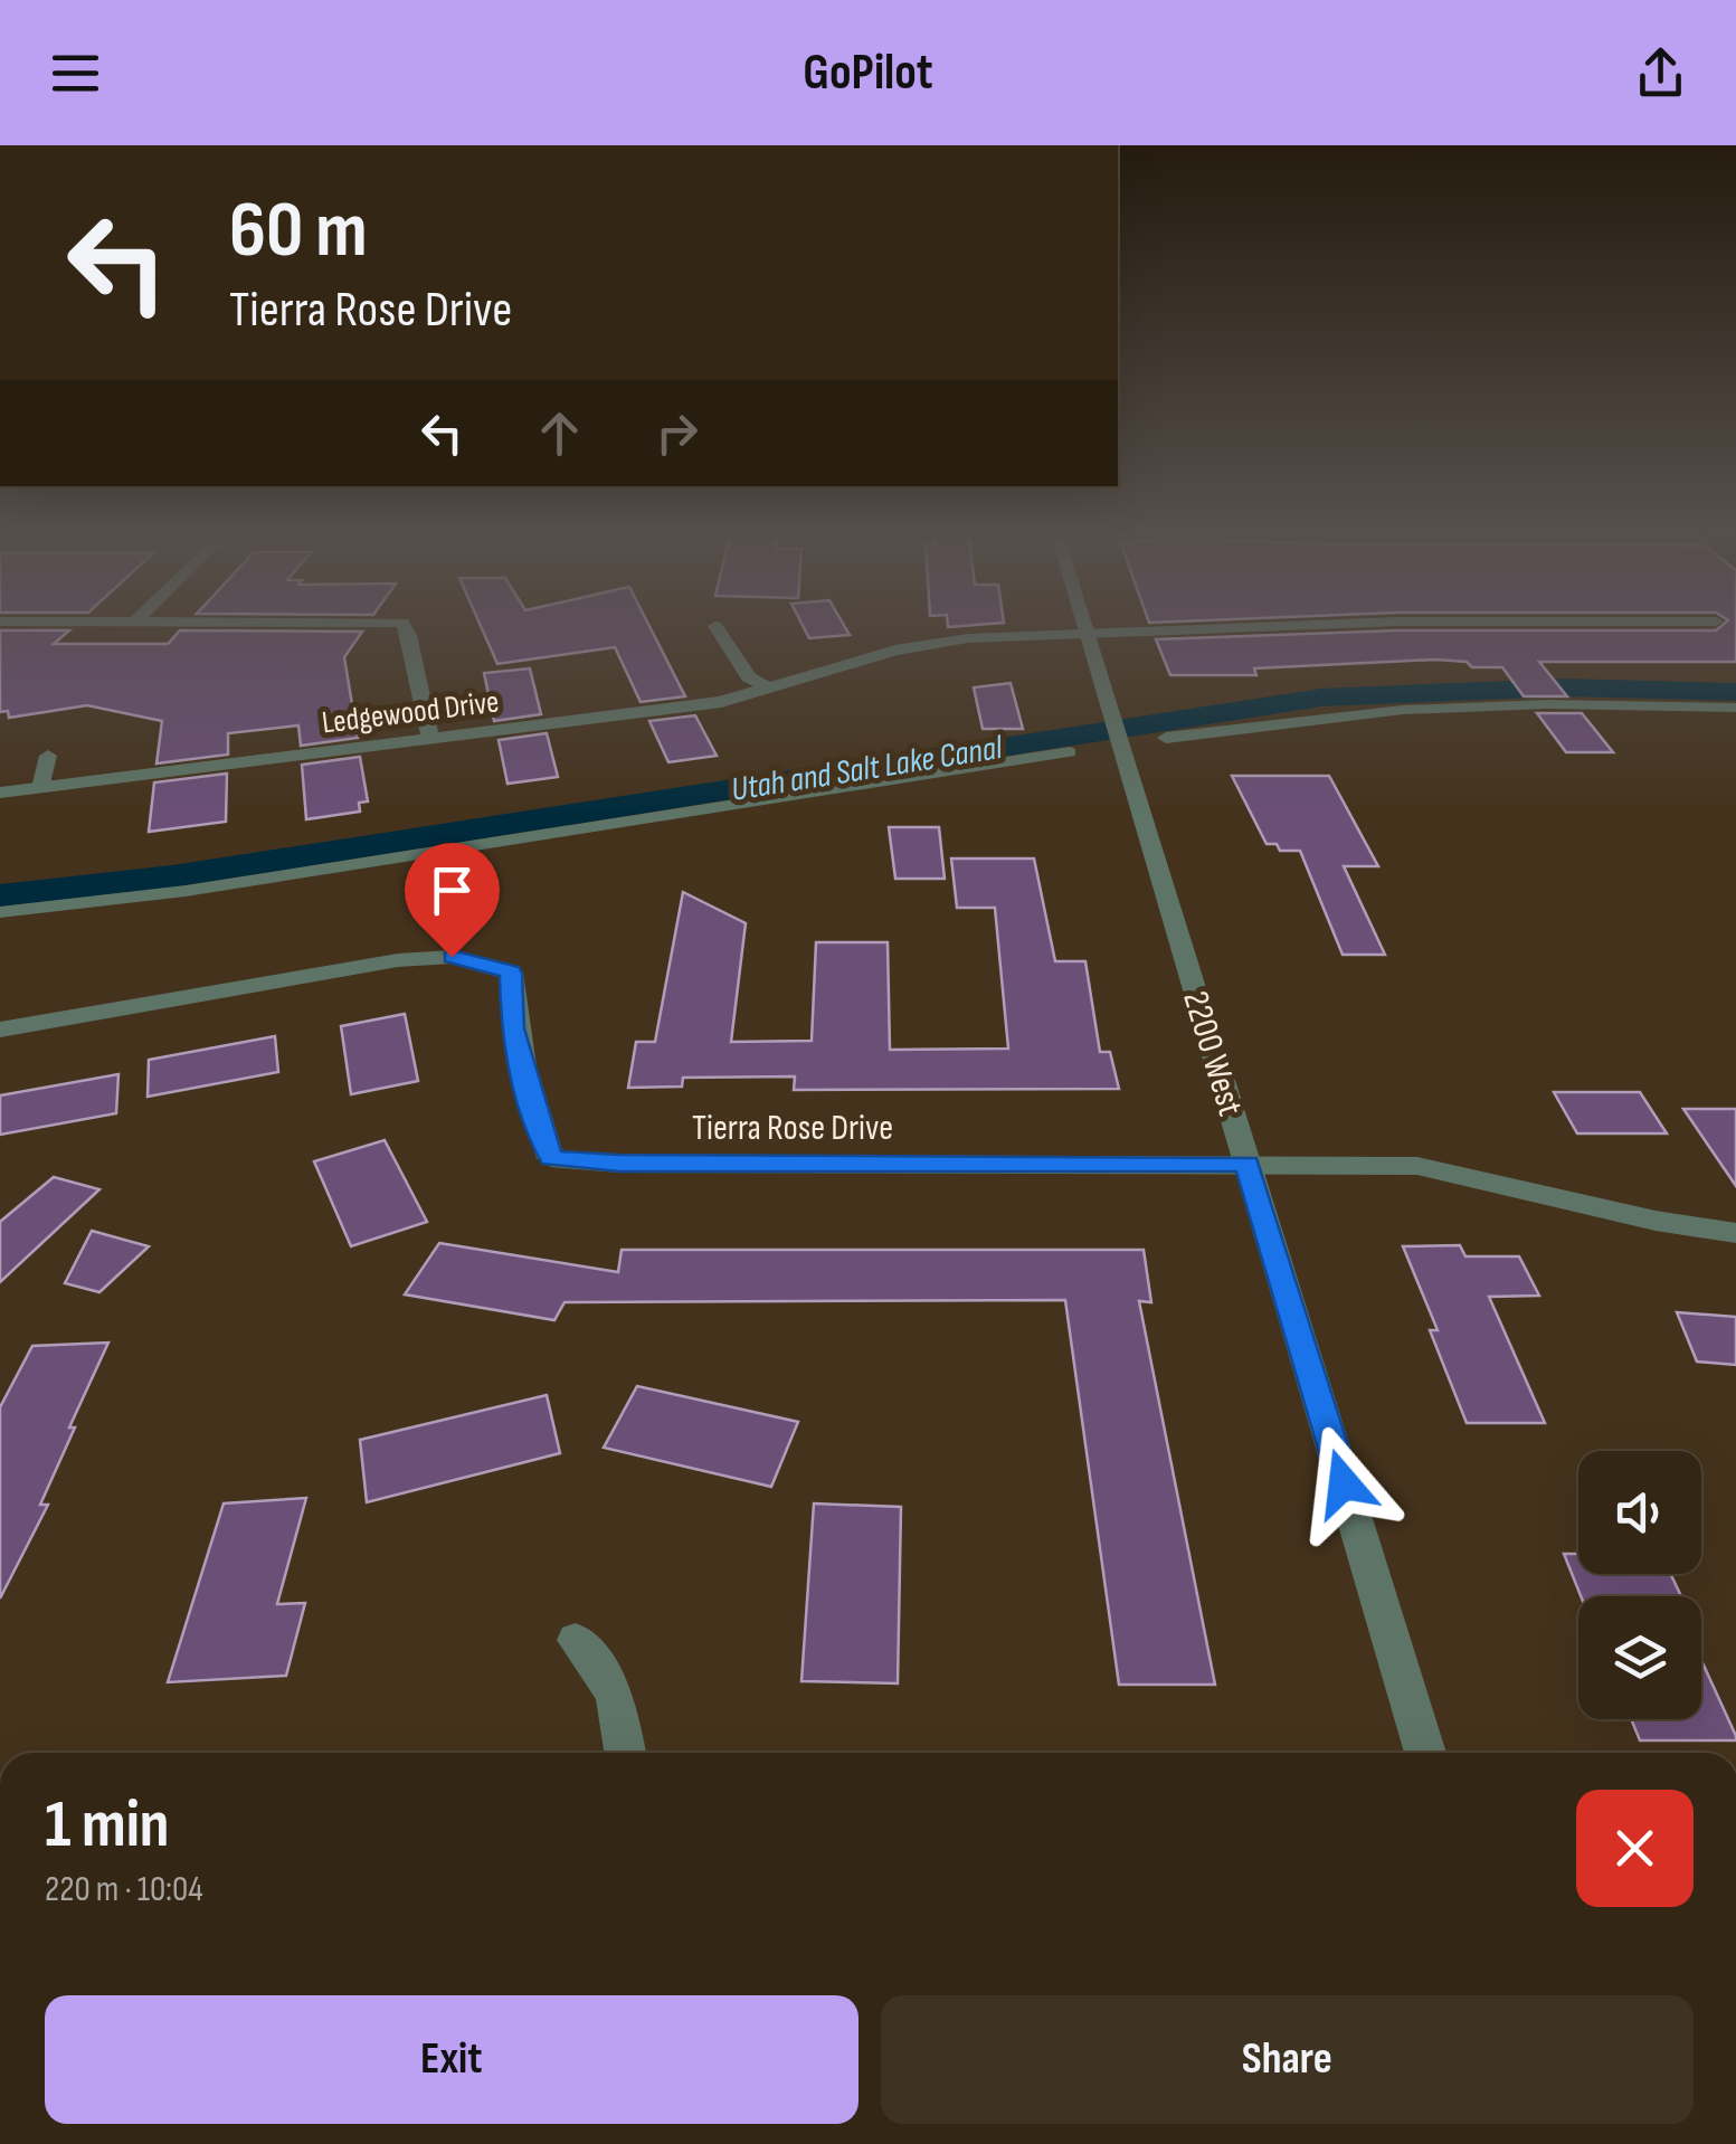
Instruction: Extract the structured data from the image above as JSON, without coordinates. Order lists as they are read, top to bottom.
{
  "streets": {
    "street": ["Ledgewood Drive", "2200 West", "Tierra Rose Drive"]
  },
  "crossings": [
    ["Ledgewood Drive", "2200 West"],
    ["2200 West", "Tierra Rose Drive"]
  ],
  "water": ["Utah and Salt Lake Canal"],
  "page": {
    "header": "GoPilot",
    "turn": ["60 m", "Tierra Rose Drive"],
    "heading": ["1 min", "220 m · 10:04"],
    "buttons": ["Exit", "Share"]
  }
}
